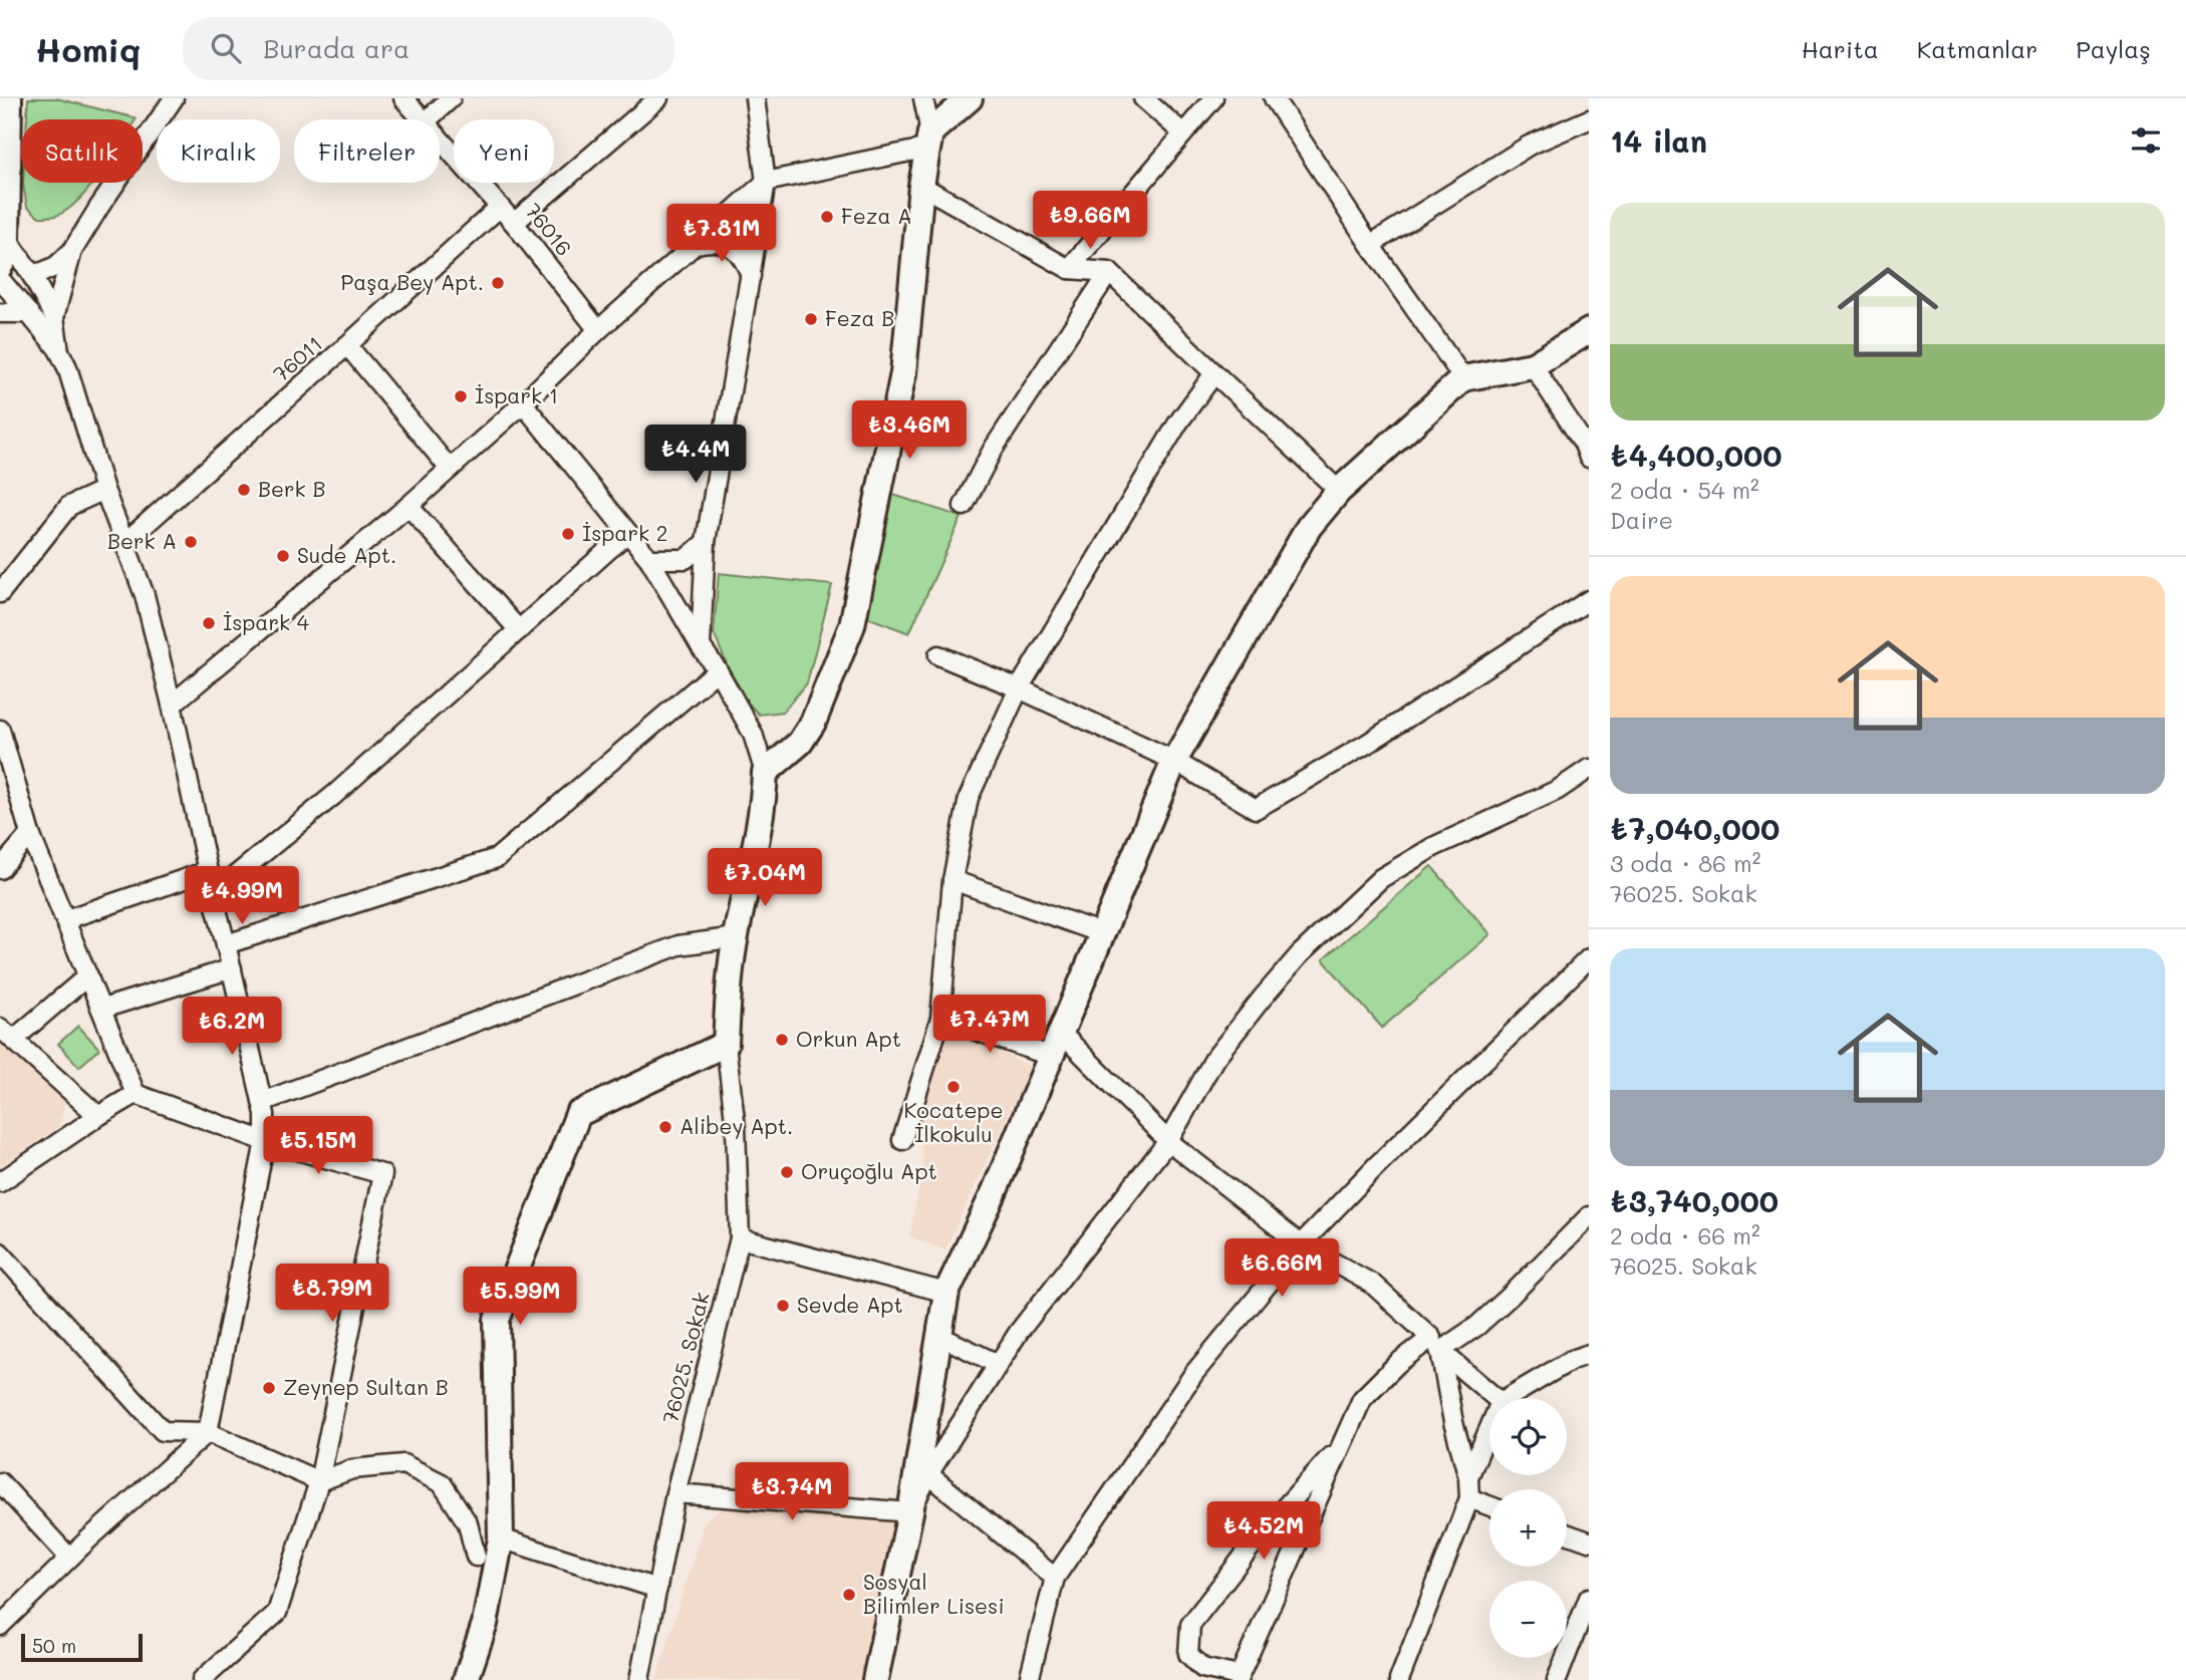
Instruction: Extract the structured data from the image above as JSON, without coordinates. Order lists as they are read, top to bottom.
{
  "streets": {
    "street": ["76016", "76011", "76025. Sokak"]
  },
  "crossings": [
    ["76016", "76011"]
  ],
  "places": [
    "Feza A",
    "Paşa Bey Apt.",
    "Feza B",
    "İspark 1",
    "Berk B",
    "İspark 2",
    "Berk A",
    "Sude Apt.",
    "İspark 4",
    "Orkun Apt",
    "Kocatepe İlkokulu",
    "Alibey Apt.",
    "Oruçoğlu Apt",
    "Sevde Apt",
    "Zeynep Sultan B",
    "Sosyal Bilimler Lisesi"
  ],
  "scale_bar": "50 m",
  "page": {
    "header": "Homiq",
    "search": "Burada ara",
    "nav": ["Harita", "Katmanlar", "Paylaş"],
    "heading": "14 ilan",
    "chip": [
      "Satılık",
      "Kiralık",
      "Filtreler",
      "Yeni"
    ],
    "list": [
      {
        "name": "₺4,400,000",
        "note": "2 oda · 54 m² · Daire"
      },
      {
        "name": "₺7,040,000",
        "note": "3 oda · 86 m² · 76025. Sokak"
      },
      {
        "name": "₺3,740,000",
        "note": "2 oda · 66 m² · 76025. Sokak"
      }
    ],
    "price": [
      "₺9.66M",
      "₺7.81M",
      "₺3.46M",
      "₺4.4M",
      "₺7.04M",
      "₺4.99M",
      "₺7.47M",
      "₺6.2M",
      "₺5.15M",
      "₺6.66M",
      "₺8.79M",
      "₺5.99M",
      "₺3.74M",
      "₺4.52M"
    ],
    "map_buttons": ["+", "−"],
    "scale": "50 m"
  }
}
